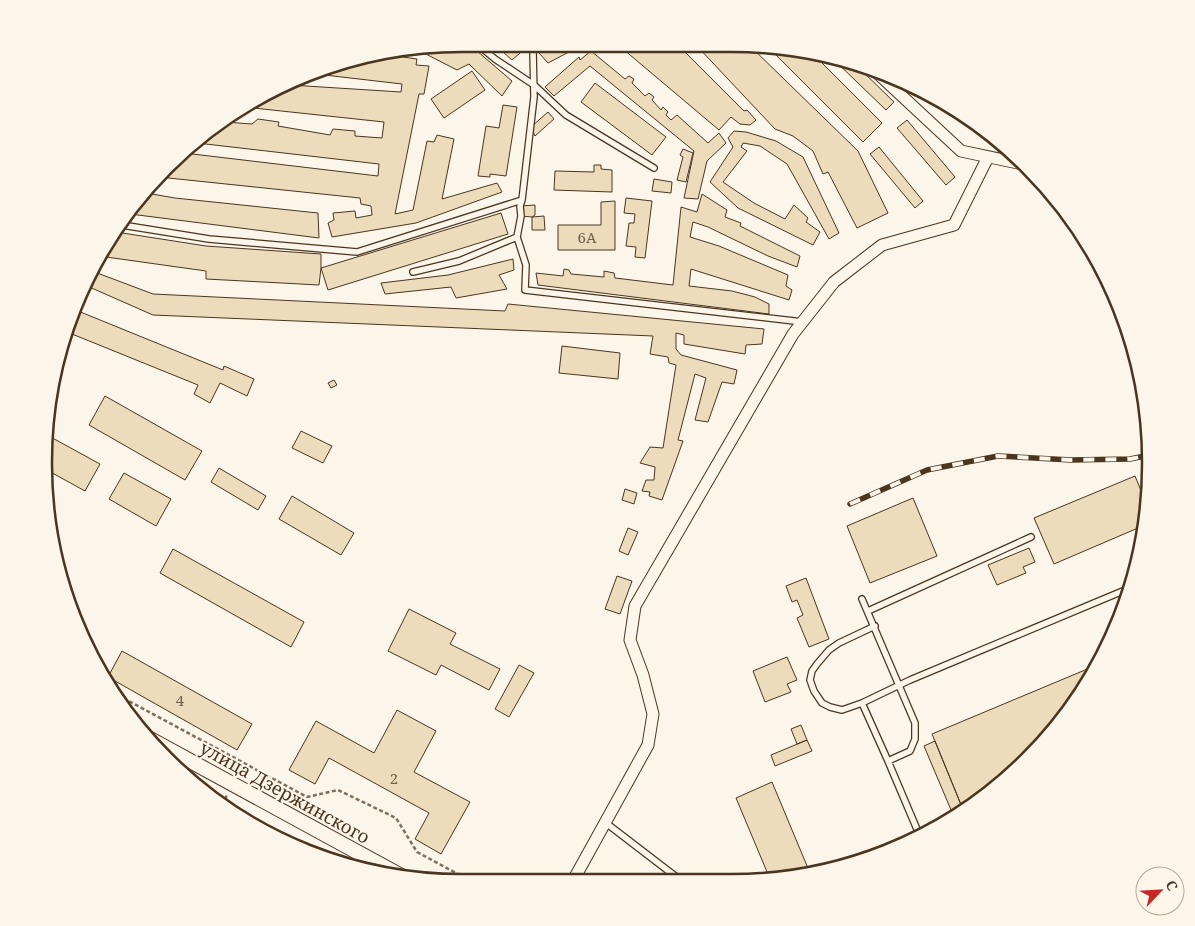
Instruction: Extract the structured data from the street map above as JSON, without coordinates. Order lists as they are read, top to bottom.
{
  "streets": {
    "street": ["улица Дзержинского"]
  },
  "house_numbers": ["6А", "4", "2"],
  "north": "top right"
}
